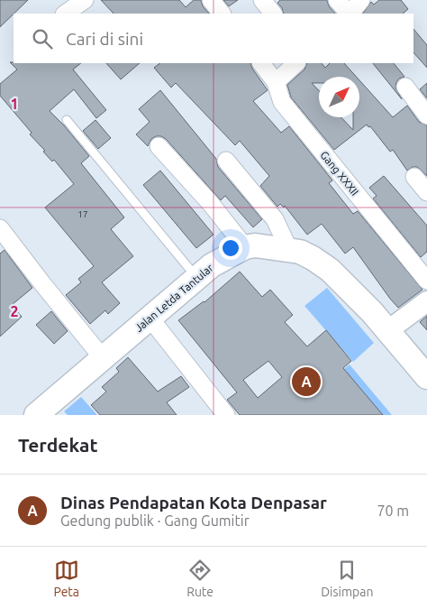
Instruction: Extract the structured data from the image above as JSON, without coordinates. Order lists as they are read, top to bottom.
{
  "streets": {
    "main road": ["Jalan Letda Tantular"],
    "street": ["Gang XXXII"]
  },
  "house_numbers": ["17"],
  "north": "top right",
  "page": {
    "search": "Cari di sini",
    "pins": "A",
    "heading": "Terdekat",
    "list": [
      {
        "mark": "A",
        "name": "Dinas Pendapatan Kota Denpasar",
        "note": "Gedung publik · Gang Gumitir",
        "value": "70 m"
      }
    ],
    "nav": ["Peta", "Rute", "Disimpan"]
  },
  "grid": {
    "rows": ["1", "2"]
  }
}
